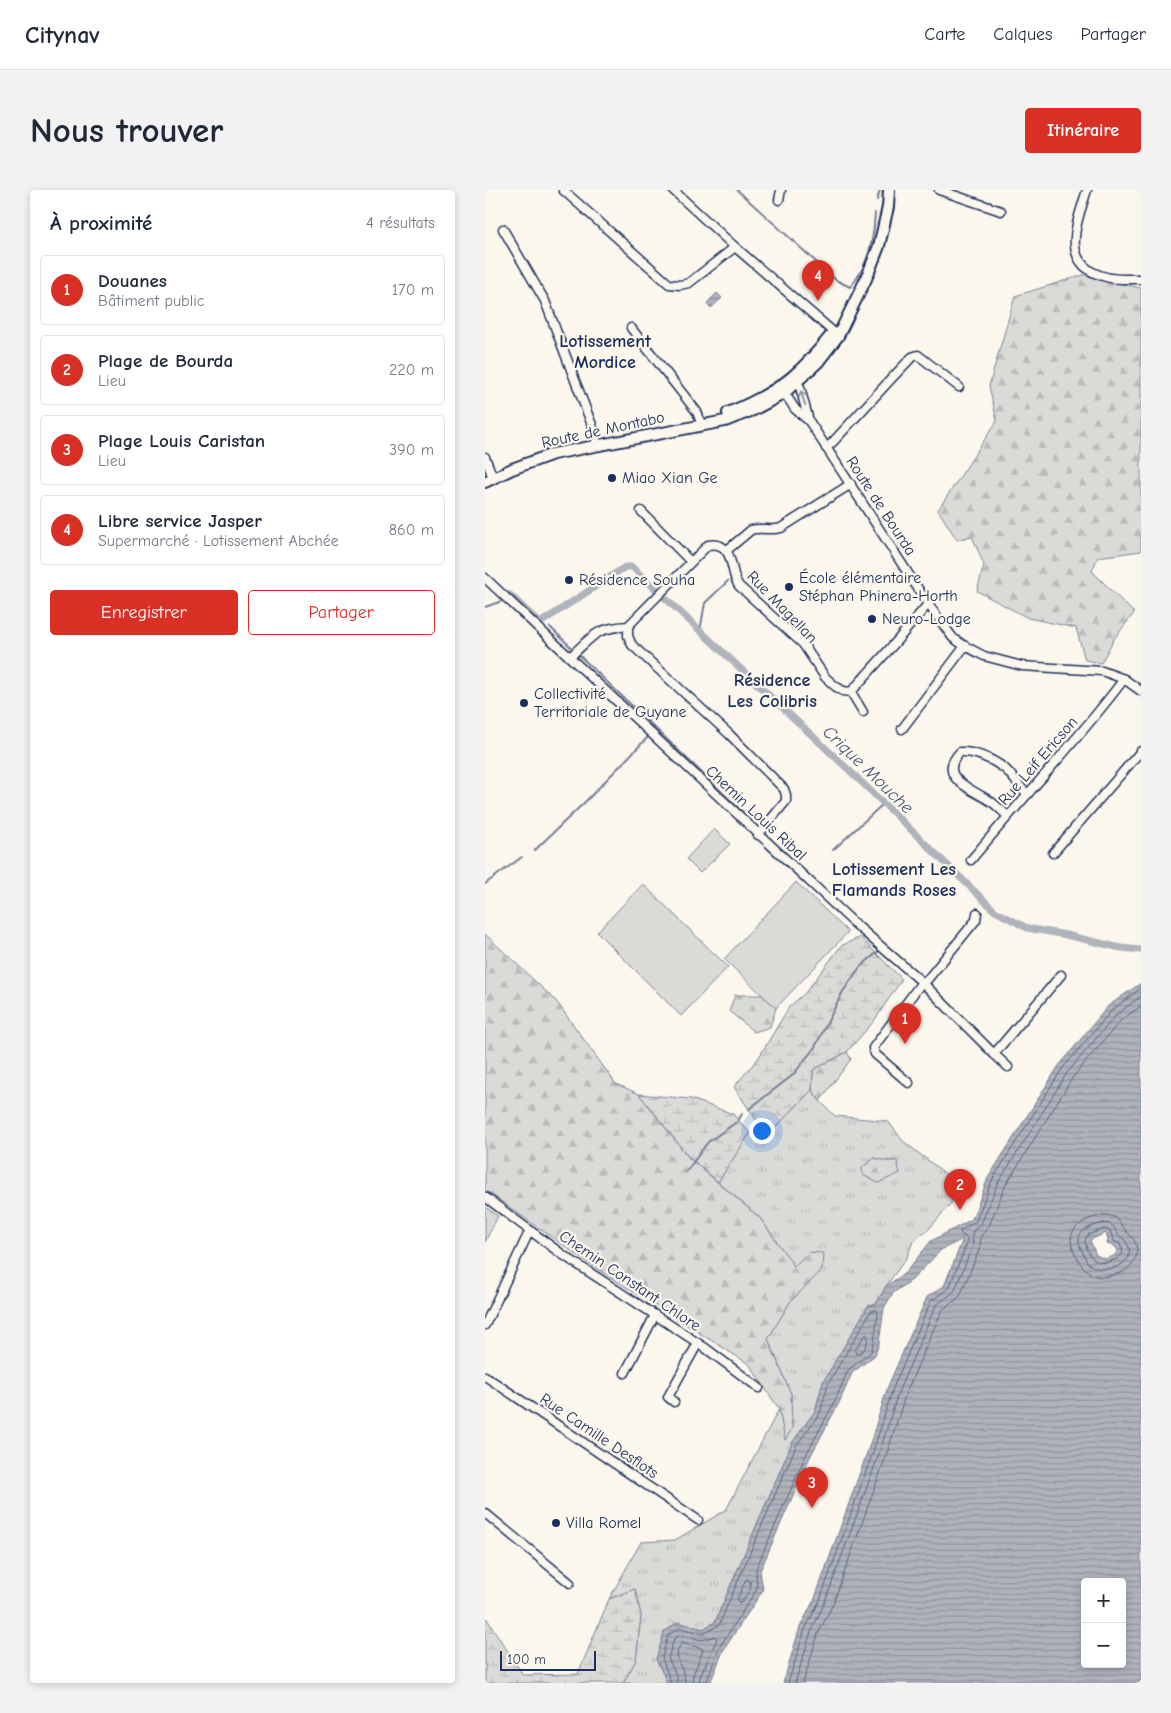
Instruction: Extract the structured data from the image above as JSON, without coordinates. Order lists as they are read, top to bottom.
{
  "streets": {
    "main road": ["Route de Montabo"],
    "street": [
      "Route de Bourda",
      "Rue Magellan",
      "Rue Leif Ericson",
      "Chemin Louis Ribal",
      "Chemin Constant Chlore",
      "Rue Camille Desflots"
    ]
  },
  "crossings": [
    ["Route de Montabo", "Route de Bourda"],
    ["Route de Bourda", "Rue Leif Ericson"]
  ],
  "districts": ["Lotissement Mordice", "Résidence Les Colibris", "Lotissement Les Flamands Roses"],
  "water": ["Crique Mouche"],
  "places": [
    "Miao Xian Ge",
    "Résidence Souha",
    "École élémentaire Stéphan Phinera-Horth",
    "Neuro-Lodge",
    "Collectivité Territoriale de Guyane",
    "Villa Romel"
  ],
  "scale_bar": "100 m",
  "page": {
    "header": "Citynav",
    "nav": ["Carte", "Calques", "Partager"],
    "buttons": [
      "Itinéraire",
      ["Enregistrer", "Partager"]
    ],
    "title": "Nous trouver",
    "heading": ["À proximité", "4 résultats"],
    "list": [
      {
        "mark": "1",
        "name": "Douanes",
        "note": "Bâtiment public",
        "value": "170 m"
      },
      {
        "mark": "2",
        "name": "Plage de Bourda",
        "note": "Lieu",
        "value": "220 m"
      },
      {
        "mark": "3",
        "name": "Plage Louis Caristan",
        "note": "Lieu",
        "value": "390 m"
      },
      {
        "mark": "4",
        "name": "Libre service Jasper",
        "note": "Supermarché · Lotissement Abchée",
        "value": "860 m"
      }
    ],
    "pins": [
      "4",
      "1",
      "2",
      "3"
    ],
    "map_buttons": ["+", "−"],
    "scale": "100 m"
  }
}
